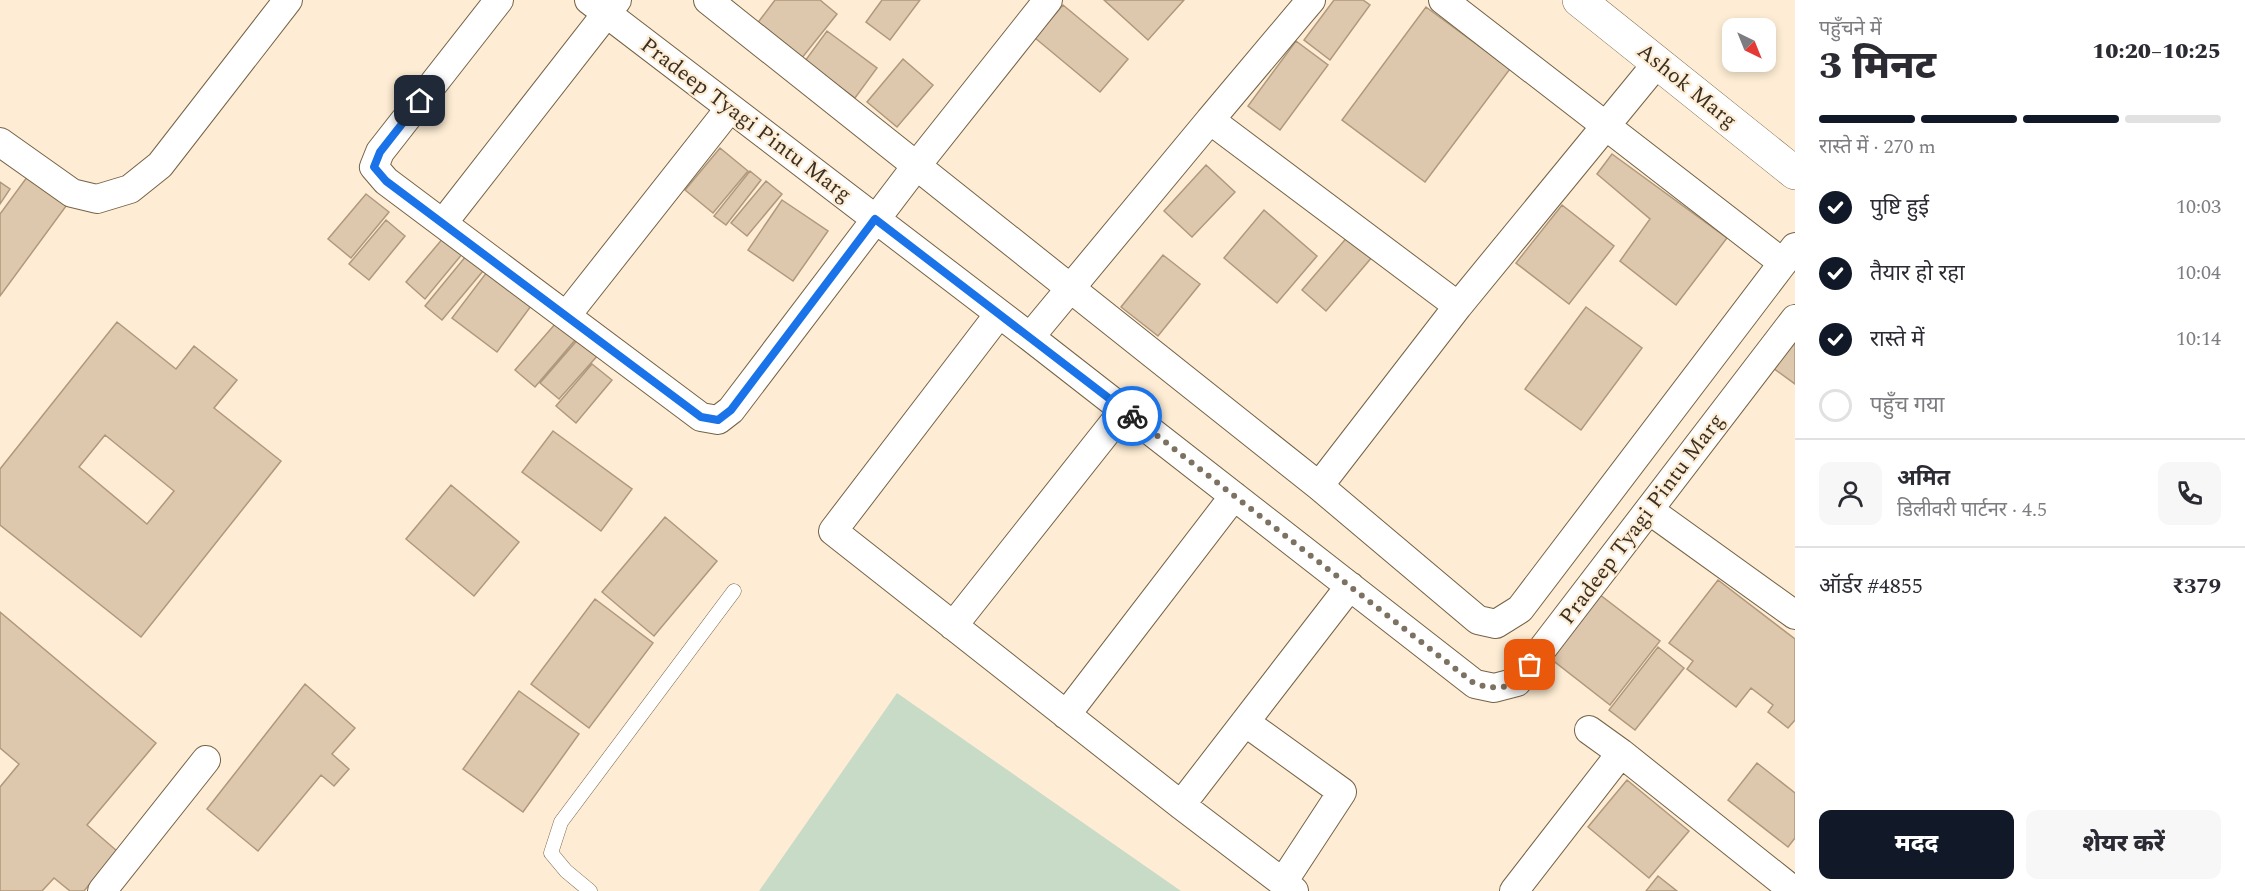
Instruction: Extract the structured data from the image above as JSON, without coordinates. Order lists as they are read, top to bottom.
{
  "streets": {
    "street": ["Ashok Marg", "Pradeep Tyagi Pintu Marg"]
  },
  "north": "bottom right",
  "page": {
    "heading": ["3 मिनट", "पहुँचने में", "10:20–10:25"],
    "panel": [
      "अमित",
      "डिलीवरी पार्टनर · 4.5",
      "ऑर्डर #4855",
      "₹379"
    ],
    "bar": "रास्ते में · 270 m",
    "list": [
      ["पुष्टि हुई", "10:03"],
      ["तैयार हो रहा", "10:04"],
      ["रास्ते में", "10:14"],
      "पहुँच गया"
    ],
    "buttons": ["मदद", "शेयर करें"]
  }
}
